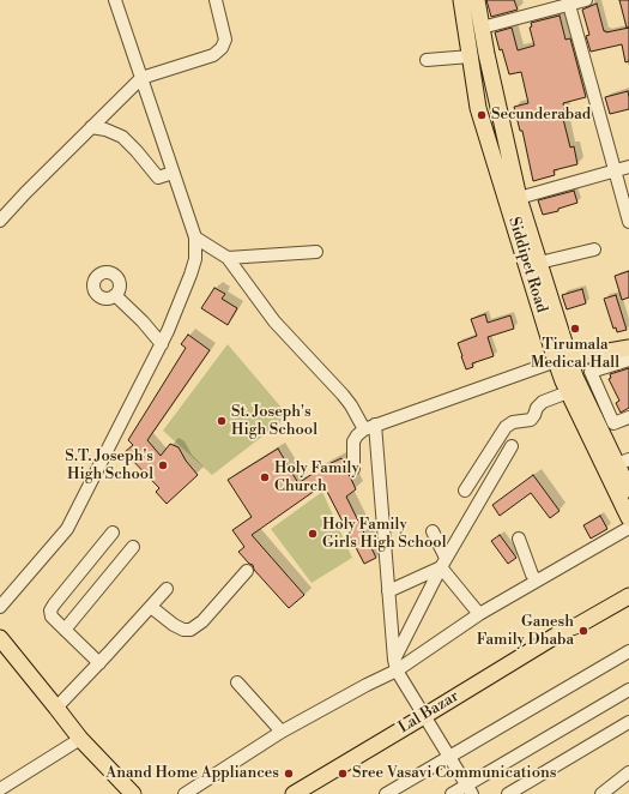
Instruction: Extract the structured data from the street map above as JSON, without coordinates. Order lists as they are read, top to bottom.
{
  "streets": {
    "main road": ["Siddipet Road", "Lal Bazar"]
  },
  "places": [
    "Secunderabad",
    "Tirumala Medical Hall",
    "St. Joseph's High School",
    "S.T. Joseph's High School",
    "Holy Family Church",
    "Holy Family Girls High School",
    "Ganesh Family Dhaba",
    "Anand Home Appliances",
    "Sree Vasavi Communications"
  ]
}
